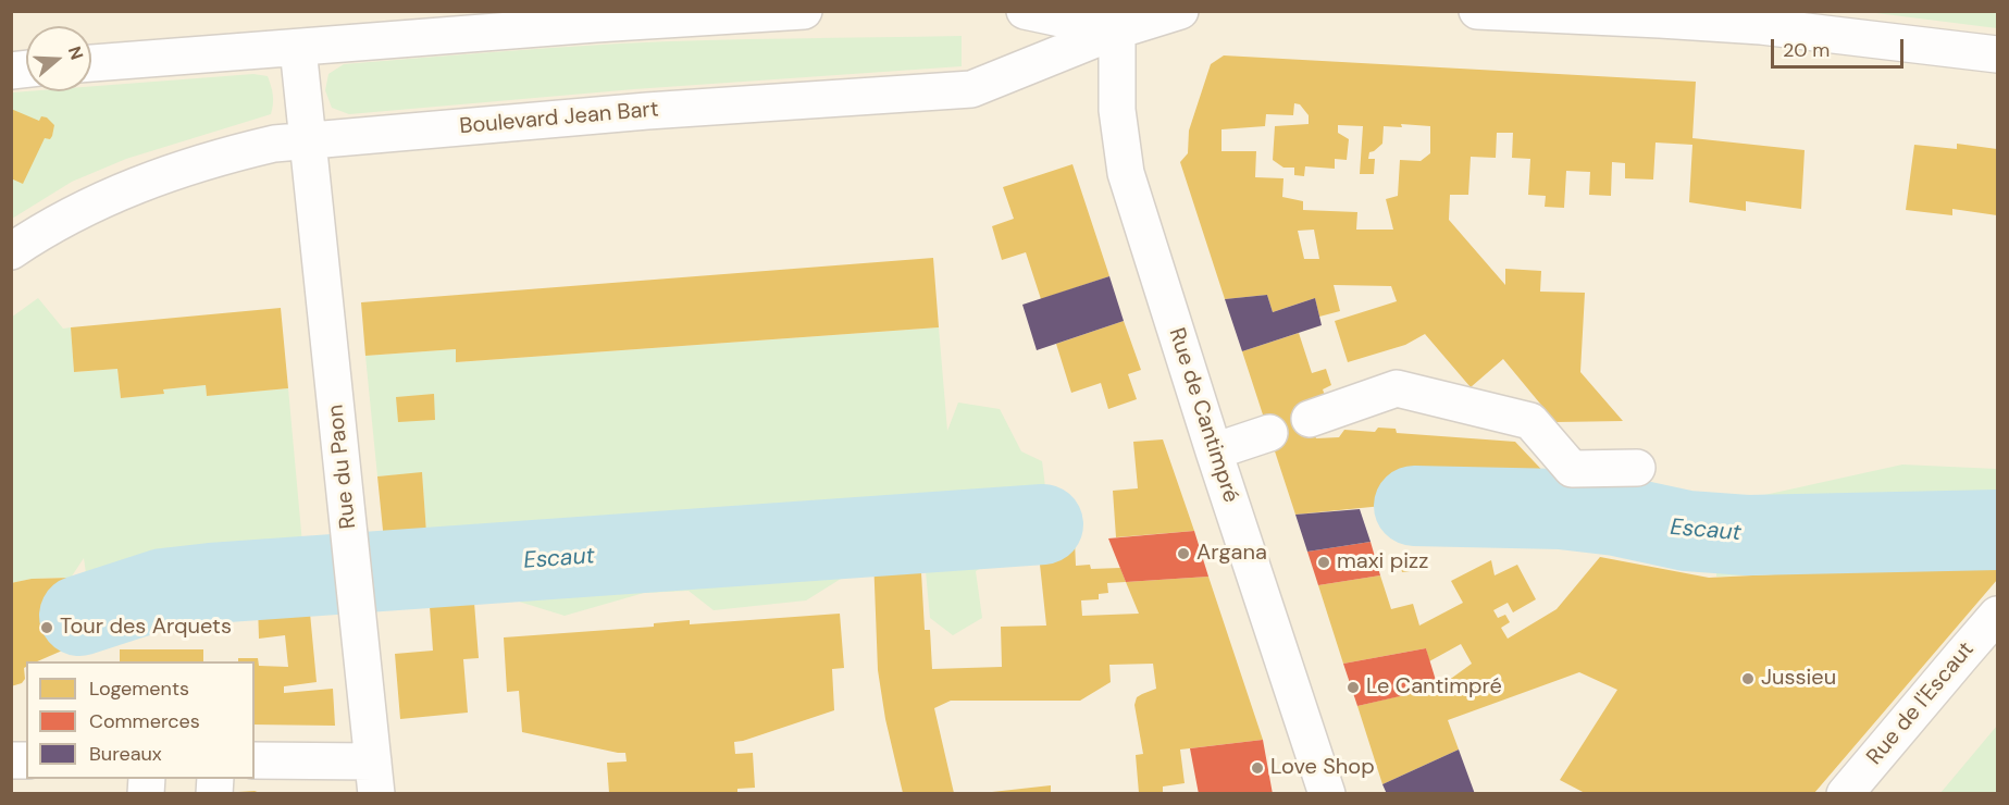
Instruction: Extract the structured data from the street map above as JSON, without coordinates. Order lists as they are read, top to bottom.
{
  "streets": {
    "street": [
      "Boulevard Jean Bart",
      "Rue de Cantimpré",
      "Rue du Paon",
      "Rue de l'Escaut"
    ]
  },
  "crossings": [
    ["Boulevard Jean Bart", "Rue de Cantimpré"],
    ["Boulevard Jean Bart", "Rue du Paon"]
  ],
  "water": ["Escaut"],
  "places": [
    "Argana",
    "maxi pizz",
    "Tour des Arquets",
    "Jussieu",
    "Le Cantimpré",
    "Love Shop"
  ],
  "legend": ["Logements", "Commerces", "Bureaux"],
  "scale_bar": "20 m",
  "north": "right"
}
